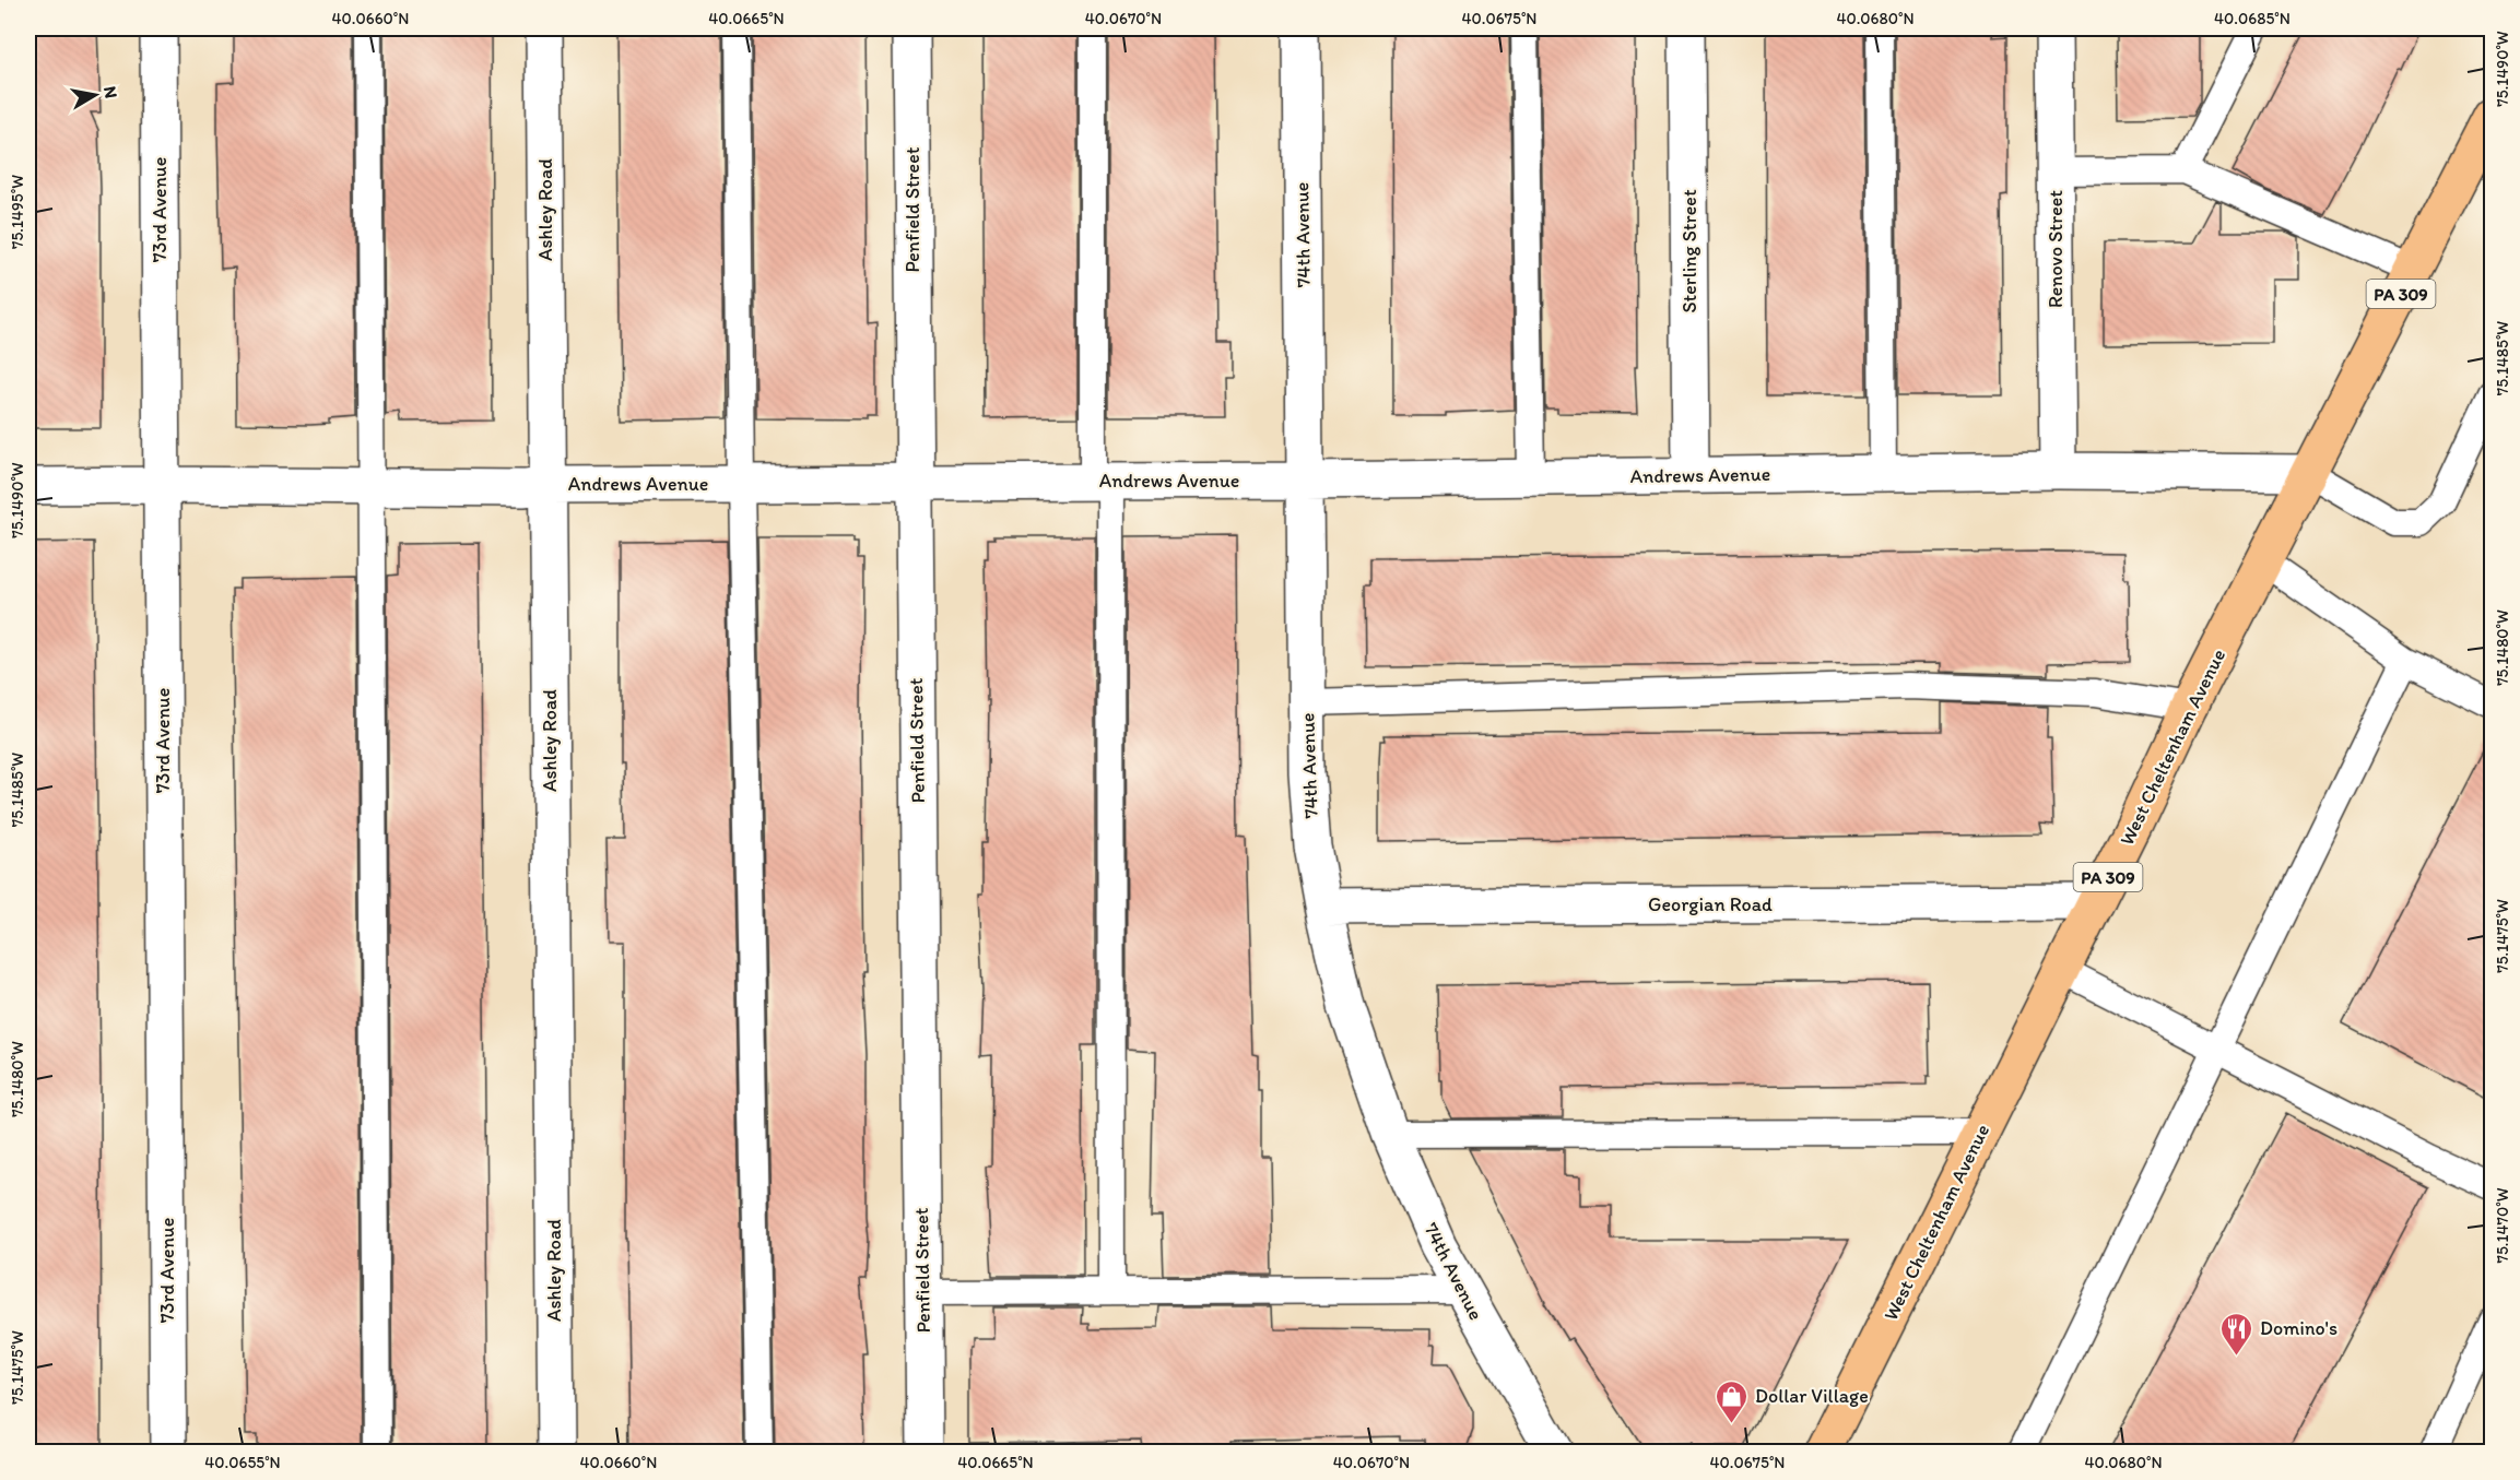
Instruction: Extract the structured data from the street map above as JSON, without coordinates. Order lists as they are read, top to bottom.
{
  "streets": {
    "highway": ["PA 309", "West Cheltenham Avenue"],
    "street": [
      "73rd Avenue",
      "Ashley Road",
      "Penfield Street",
      "74th Avenue",
      "Renovo Street",
      "Sterling Street",
      "Andrews Avenue",
      "Georgian Road"
    ]
  },
  "crossings": [
    ["73rd Avenue", "Andrews Avenue"],
    ["Ashley Road", "Andrews Avenue"],
    ["Penfield Street", "Andrews Avenue"],
    ["74th Avenue", "Andrews Avenue"],
    ["74th Avenue", "Georgian Road"],
    ["Renovo Street", "Andrews Avenue"],
    ["Sterling Street", "Andrews Avenue"],
    ["Andrews Avenue", "West Cheltenham Avenue"],
    ["West Cheltenham Avenue", "Georgian Road"]
  ],
  "places": {
    "restaurant": ["Domino's"],
    "shop": ["Dollar Village"]
  },
  "north": "right",
  "coordinates": [
    "40.0660°N",
    "40.0665°N",
    "40.0670°N",
    "40.0675°N",
    "40.0680°N",
    "40.0685°N",
    "75.1490°W",
    "75.1495°W",
    "75.1485°W",
    "75.1480°W",
    "75.1475°W",
    "75.1470°W",
    "40.0655°N"
  ]
}
